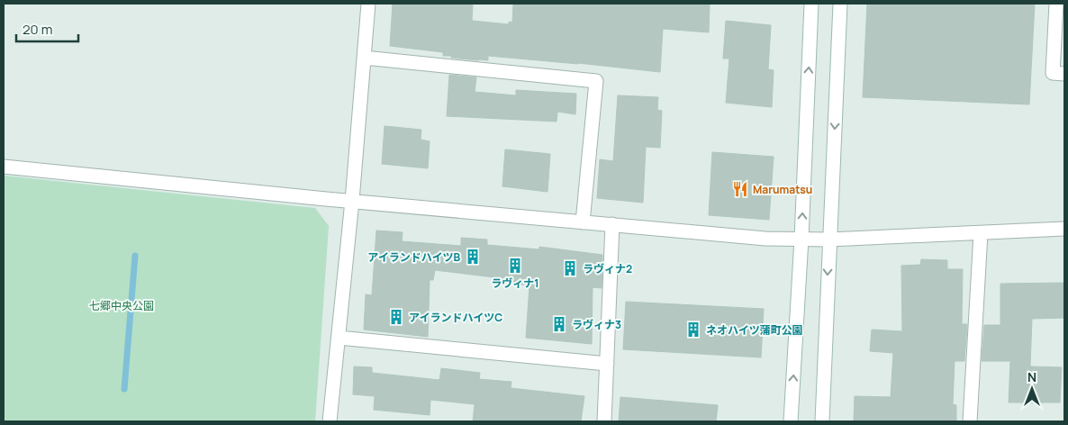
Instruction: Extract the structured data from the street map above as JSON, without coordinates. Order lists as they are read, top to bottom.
{
  "parks": ["七郷中央公園"],
  "places": {
    "restaurant": ["Marumatsu"],
    "building": [
      "アイランドハイツB",
      "ラヴィナ1",
      "ラヴィナ2",
      "アイランドハイツC",
      "ラヴィナ3",
      "ネオハイツ蒲町公園"
    ]
  },
  "scale_bar": "20 m",
  "north": "top"
}
